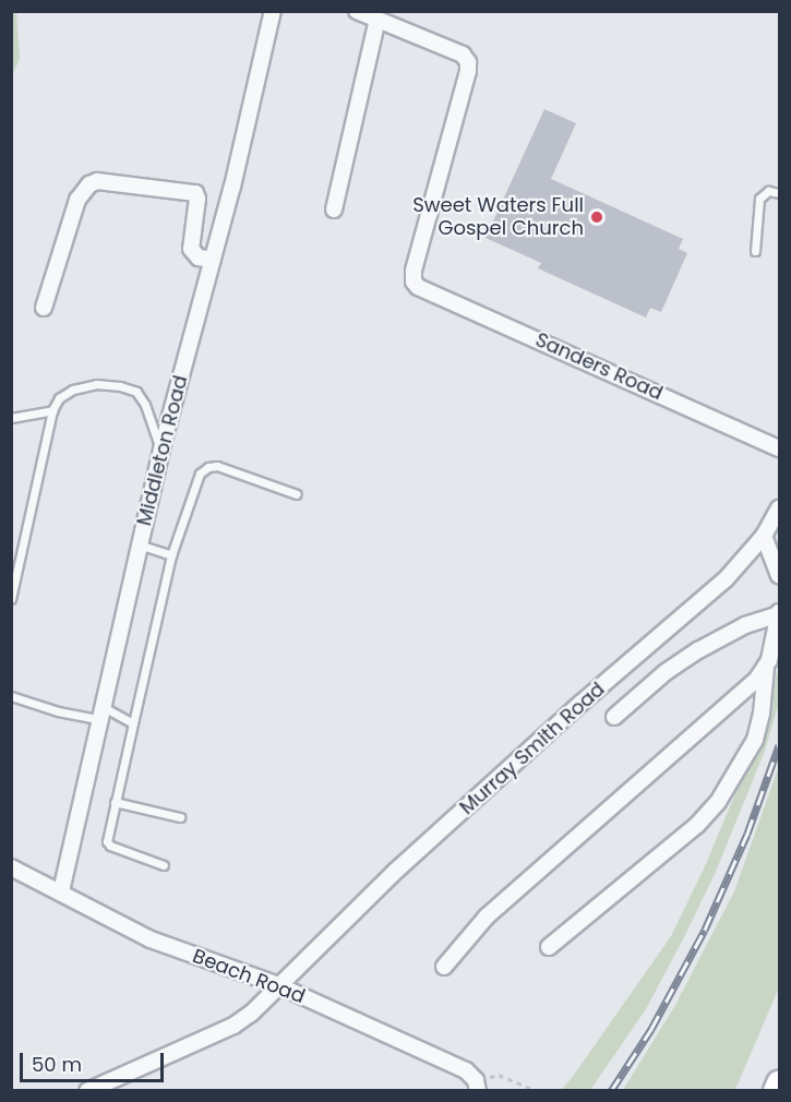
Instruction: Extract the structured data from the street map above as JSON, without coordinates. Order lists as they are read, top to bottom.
{
  "streets": {
    "street": [
      "Sanders Road",
      "Middleton Road",
      "Murray Smith Road",
      "Beach Road"
    ]
  },
  "crossings": [
    ["Middleton Road", "Beach Road"],
    ["Murray Smith Road", "Beach Road"]
  ],
  "places": ["Sweet Waters Full Gospel Church"],
  "scale_bar": "50 m"
}
